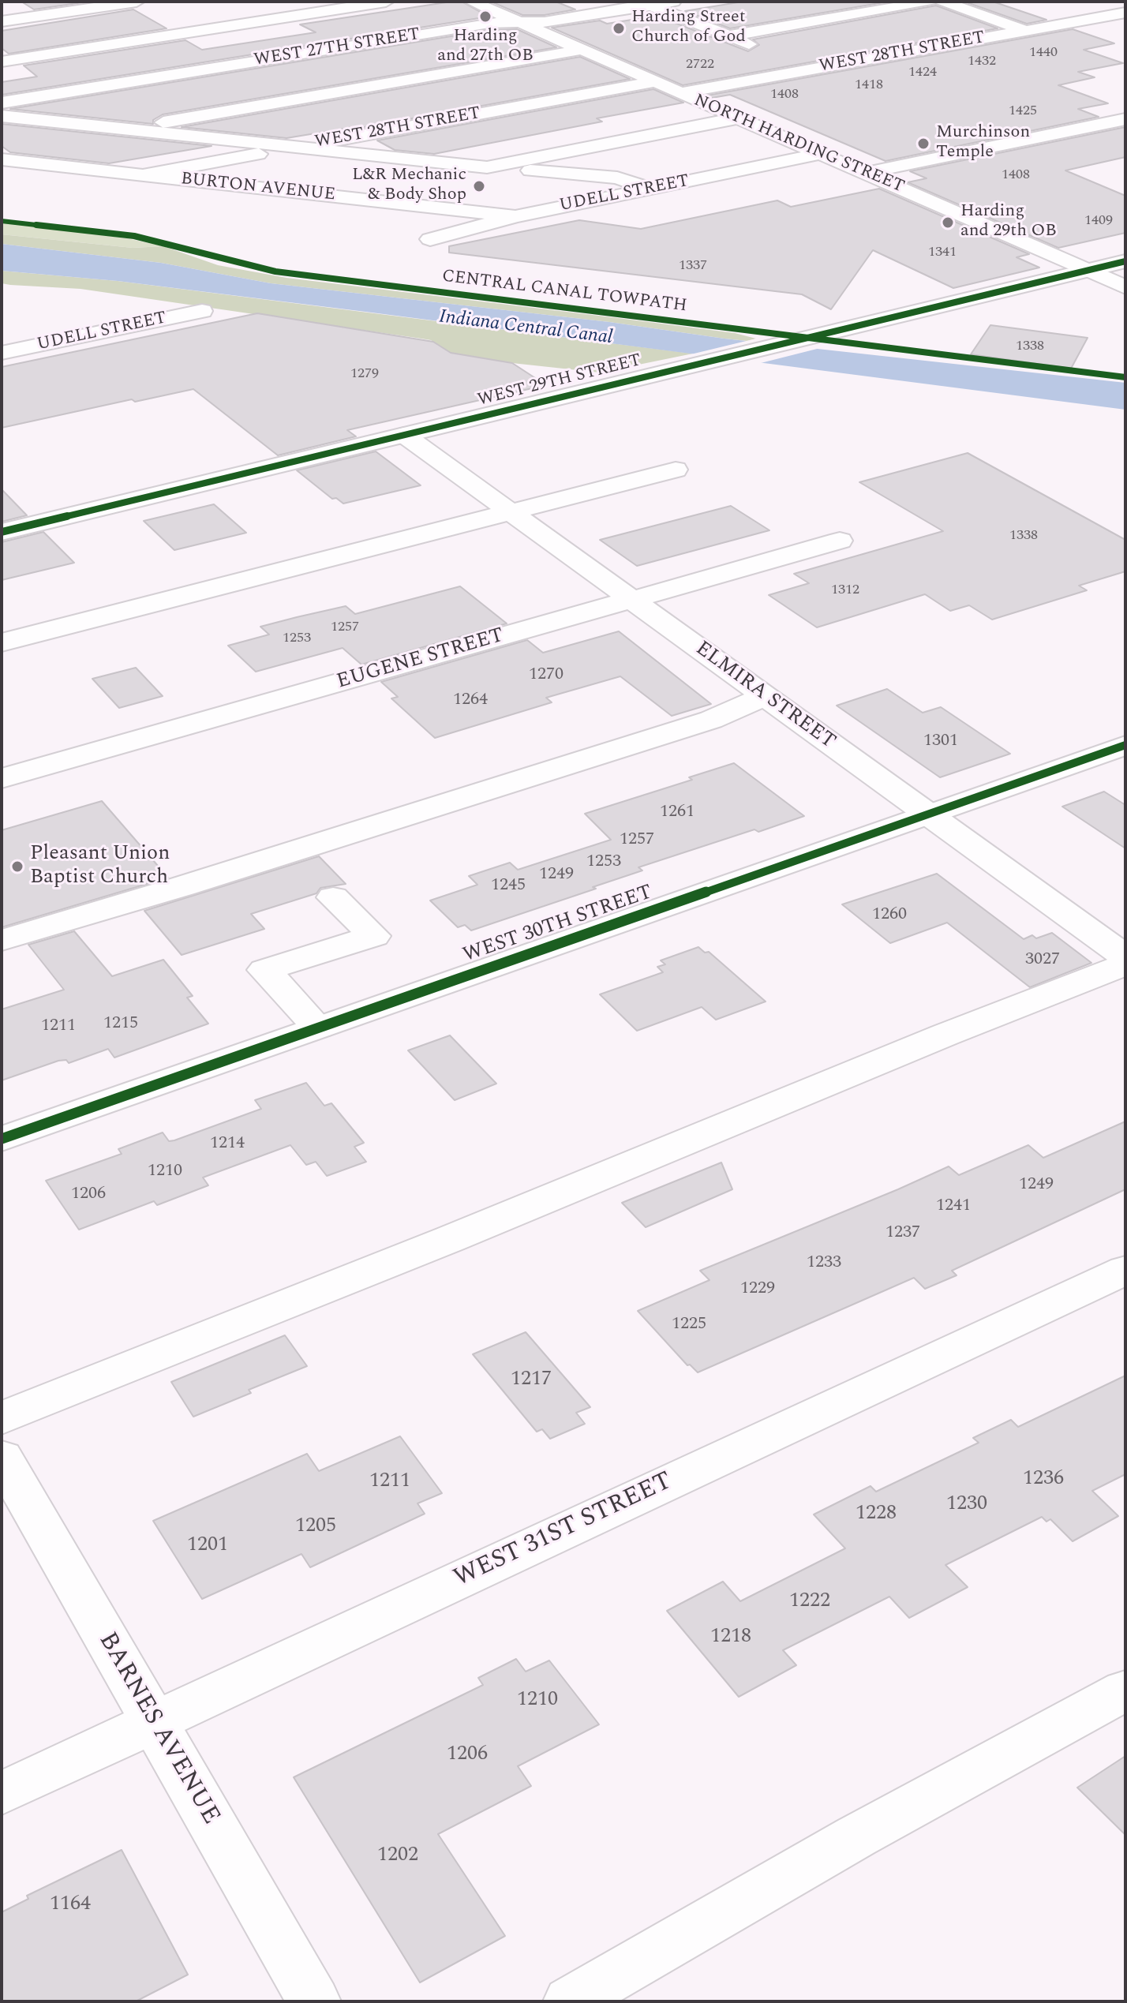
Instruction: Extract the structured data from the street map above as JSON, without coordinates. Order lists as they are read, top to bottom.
{
  "streets": {
    "street": [
      "WEST 27TH STREET",
      "WEST 28TH STREET",
      "NORTH HARDING STREET",
      "BURTON AVENUE",
      "UDELL STREET",
      "WEST 29TH STREET",
      "EUGENE STREET",
      "ELMIRA STREET",
      "WEST 30TH STREET",
      "WEST 31ST STREET",
      "BARNES AVENUE"
    ],
    "cycle path": ["CENTRAL CANAL TOWPATH"]
  },
  "crossings": [
    ["WEST 27TH STREET", "NORTH HARDING STREET"],
    ["WEST 28TH STREET", "NORTH HARDING STREET"],
    ["WEST 28TH STREET", "BURTON AVENUE"],
    ["NORTH HARDING STREET", "UDELL STREET"],
    ["NORTH HARDING STREET", "WEST 29TH STREET"],
    ["BURTON AVENUE", "UDELL STREET"],
    ["WEST 29TH STREET", "ELMIRA STREET"],
    ["EUGENE STREET", "ELMIRA STREET"],
    ["ELMIRA STREET", "WEST 30TH STREET"],
    ["WEST 31ST STREET", "BARNES AVENUE"]
  ],
  "water": ["Indiana Central Canal"],
  "places": [
    "Harding and 27th OB",
    "Harding Street Church of God",
    "Murchinson Temple",
    "L&R Mechanic & Body Shop",
    "Harding and 29th OB",
    "Pleasant Union Baptist Church"
  ],
  "house_numbers": [
    "1440",
    "1432",
    "2722",
    "1424",
    "1418",
    "1408",
    "1425",
    "1408",
    "1409",
    "1341",
    "1337",
    "1338",
    "1279",
    "1338",
    "1312",
    "1257",
    "1253",
    "1270",
    "1264",
    "1301",
    "1261",
    "1257",
    "1253",
    "1249",
    "1245",
    "1260",
    "3027",
    "1215",
    "1211",
    "1214",
    "1210",
    "1249",
    "1206",
    "1241",
    "1237",
    "1233",
    "1229",
    "1225",
    "1217",
    "1236",
    "1211",
    "1230",
    "1228",
    "1205",
    "1201",
    "1222",
    "1218",
    "1210",
    "1206",
    "1202",
    "1164"
  ]
}
